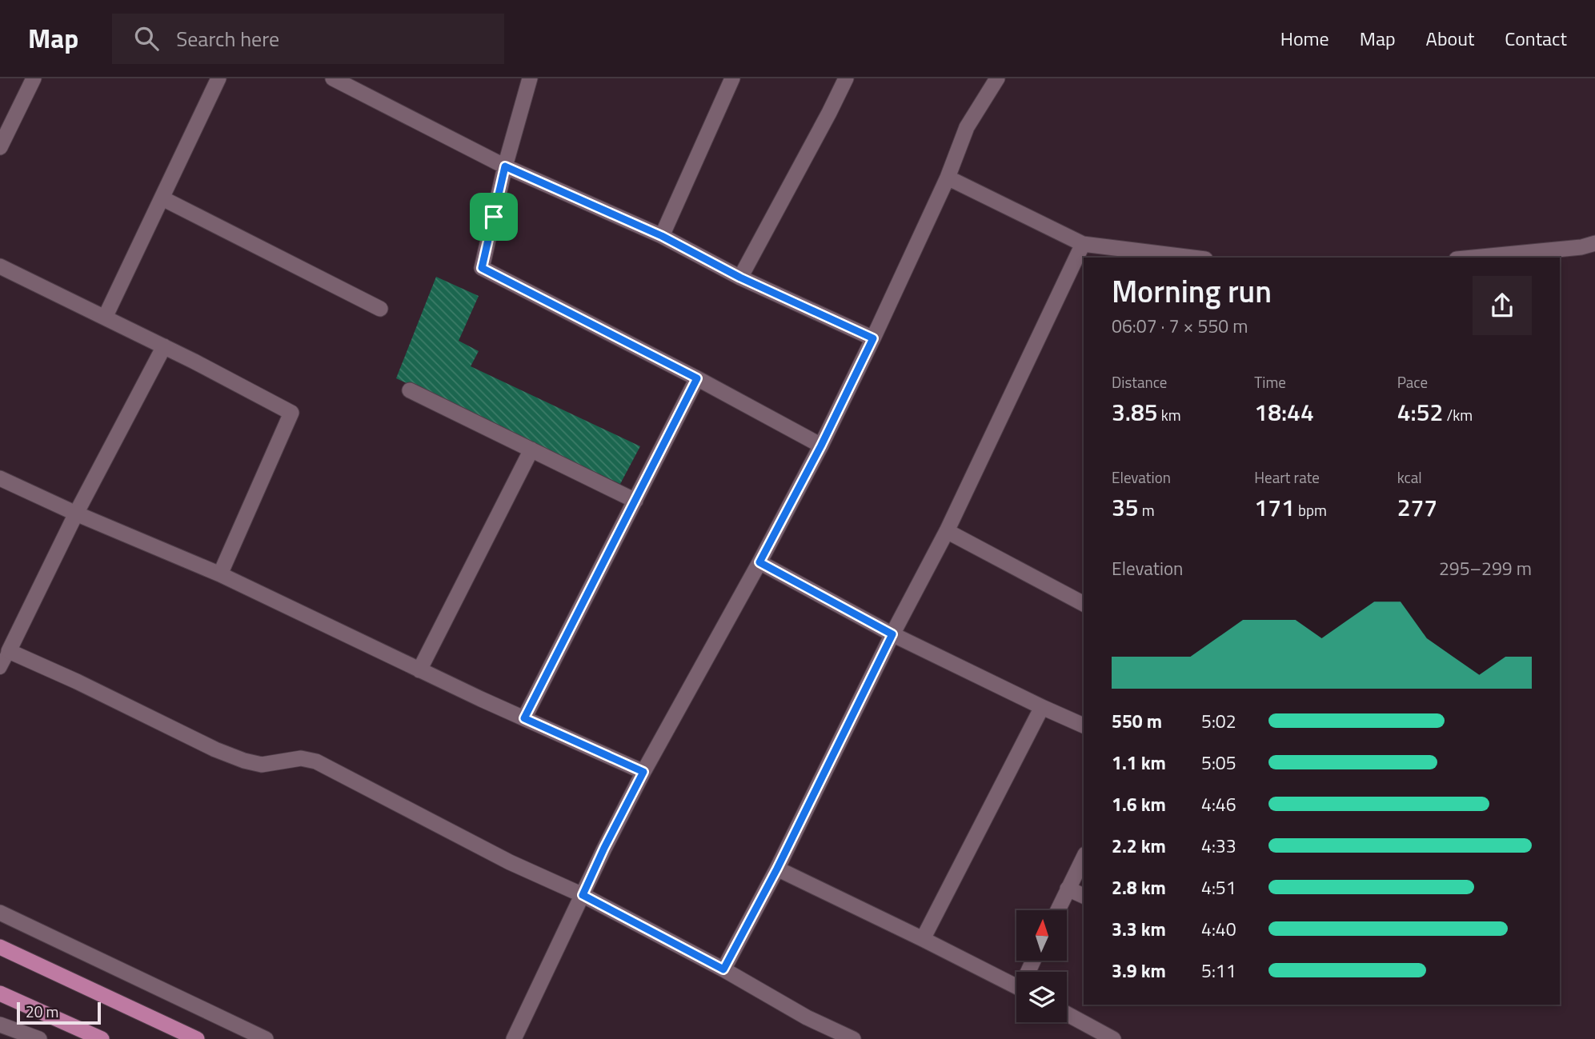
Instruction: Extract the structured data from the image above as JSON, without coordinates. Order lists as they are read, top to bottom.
{
  "scale_bar": "20 m",
  "north": "top",
  "page": {
    "header": "Map",
    "search": "Search here",
    "nav": [
      "Home",
      "Map",
      "About",
      "Contact"
    ],
    "heading": ["Morning run", "06:07 · 7 × 550 m"],
    "stats": [
      ["Distance", "3.85 km"],
      ["Time", "18:44"],
      ["Pace", "4:52 /km"],
      ["Elevation", "35 m"],
      ["Heart rate", "171 bpm"],
      ["kcal", "277"]
    ],
    "chart": ["Elevation", "295–299 m"],
    "list": [
      {
        "name": "550 m",
        "note": "5:02"
      },
      {
        "name": "1.1 km",
        "note": "5:05"
      },
      {
        "name": "1.6 km",
        "note": "4:46"
      },
      {
        "name": "2.2 km",
        "note": "4:33"
      },
      {
        "name": "2.8 km",
        "note": "4:51"
      },
      {
        "name": "3.3 km",
        "note": "4:40"
      },
      {
        "name": "3.9 km",
        "note": "5:11"
      }
    ],
    "scale": "20 m"
  }
}
